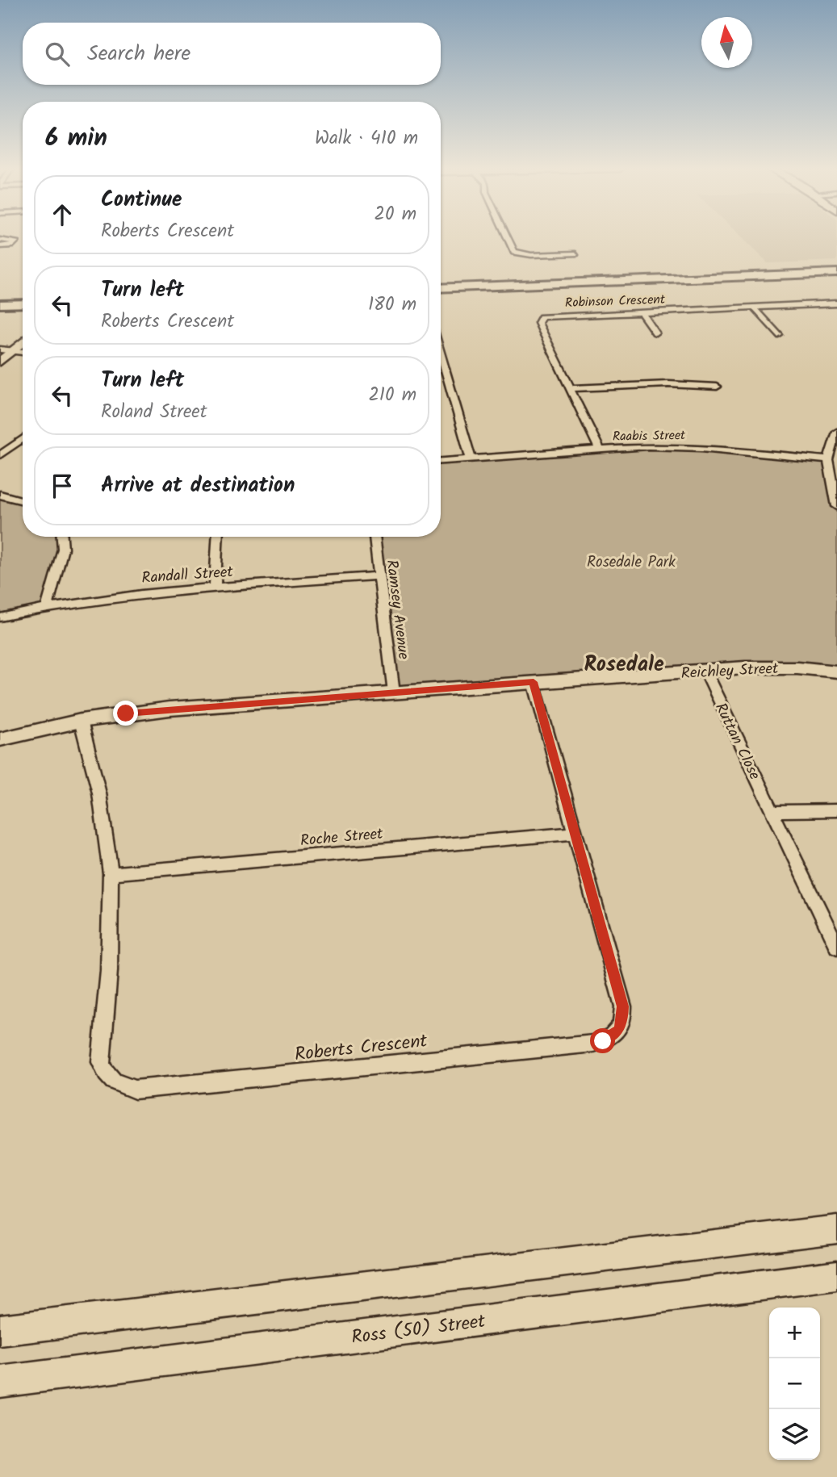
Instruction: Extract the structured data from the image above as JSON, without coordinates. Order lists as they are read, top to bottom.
{
  "streets": {
    "street": [
      "Robinson Crescent",
      "Raabis Street",
      "Randall Street",
      "Ramsey Avenue",
      "Reichley Street",
      "Ruttan Close",
      "Roche Street",
      "Roberts Crescent",
      "Ross (50) Street"
    ]
  },
  "crossings": [
    ["Robinson Crescent", "Raabis Street"],
    ["Randall Street", "Ramsey Avenue"],
    ["Ramsey Avenue", "Reichley Street"],
    ["Reichley Street", "Ruttan Close"],
    ["Reichley Street", "Roberts Crescent"],
    ["Roche Street", "Roberts Crescent"]
  ],
  "districts": ["Rosedale"],
  "parks": ["Rosedale Park"],
  "north": "top",
  "page": {
    "search": "Search here",
    "heading": ["6 min", "Walk · 410 m"],
    "list": [
      ["Continue", "Roberts Crescent", "20 m"],
      ["Turn left", "Roberts Crescent", "180 m"],
      ["Turn left", "Roland Street", "210 m"],
      "Arrive at destination"
    ],
    "map_buttons": ["+", "−"]
  }
}
